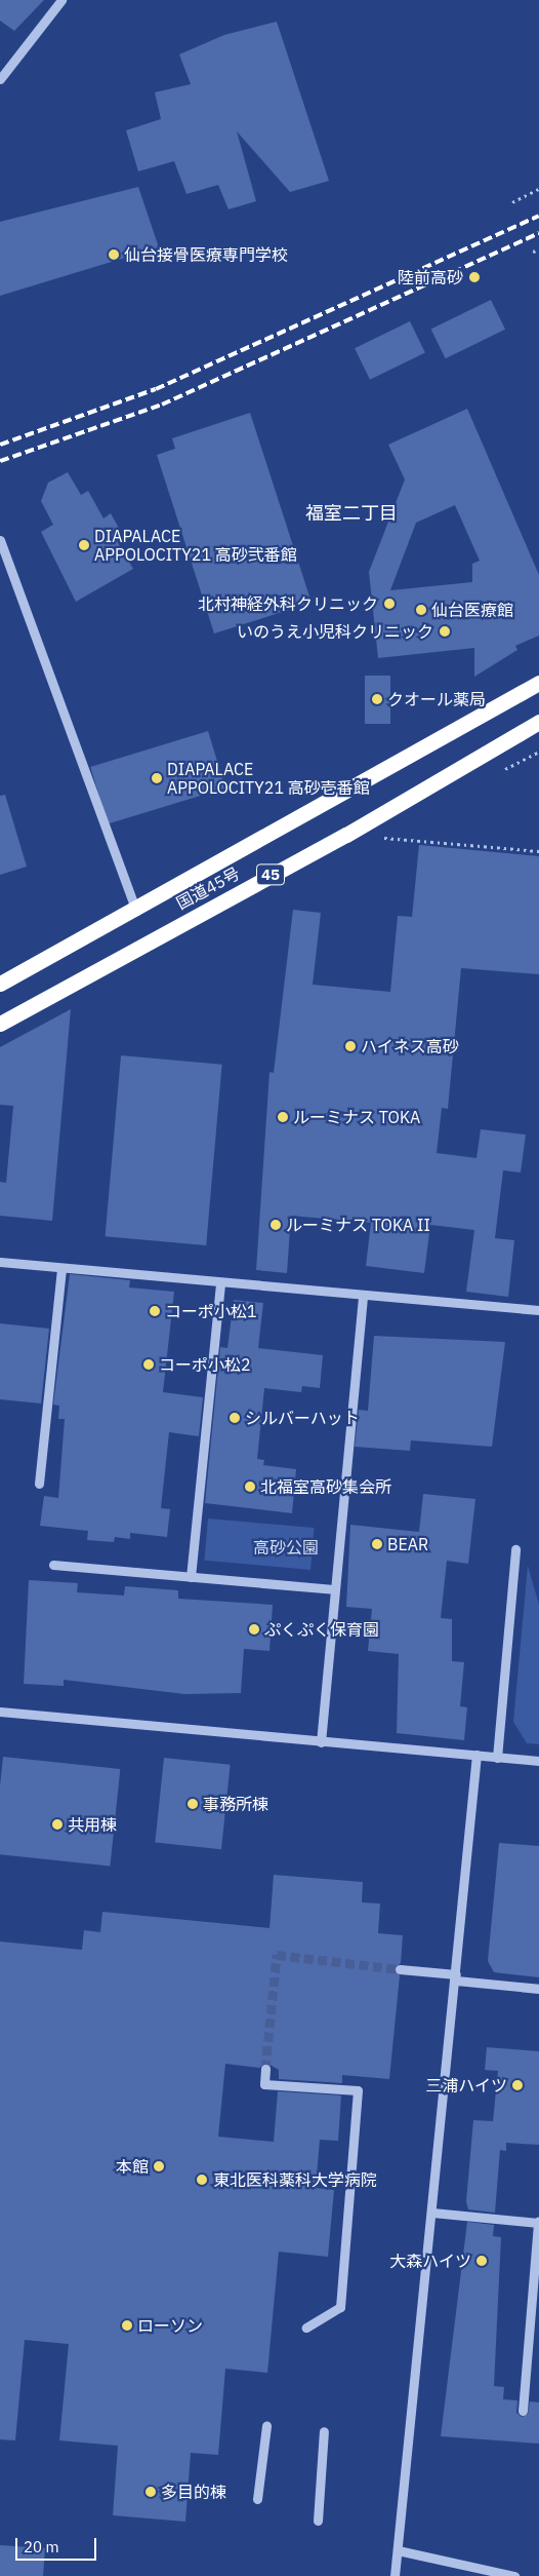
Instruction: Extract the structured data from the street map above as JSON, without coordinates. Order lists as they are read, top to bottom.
{
  "streets": {
    "highway": ["45", "国道45号"]
  },
  "districts": ["福室二丁目"],
  "parks": ["高砂公園"],
  "places": [
    "仙台接骨医療専門学校",
    "陸前高砂",
    "DIAPALACE APPOLOCITY21 高砂弐番館",
    "北村神経外科クリニック",
    "仙台医療館",
    "いのうえ小児科クリニック",
    "クオール薬局",
    "DIAPALACE APPOLOCITY21 高砂壱番館",
    "ハイネス高砂",
    "ルーミナス TOKA",
    "ルーミナス TOKA II",
    "コーポ小松1",
    "コーポ小松2",
    "シルバーハット",
    "北福室高砂集会所",
    "BEAR",
    "ぷくぷく保育園",
    "事務所棟",
    "共用棟",
    "三浦ハイツ",
    "本館",
    "東北医科薬科大学病院",
    "大森ハイツ",
    "ローソン",
    "多目的棟"
  ],
  "scale_bar": "20 m"
}
